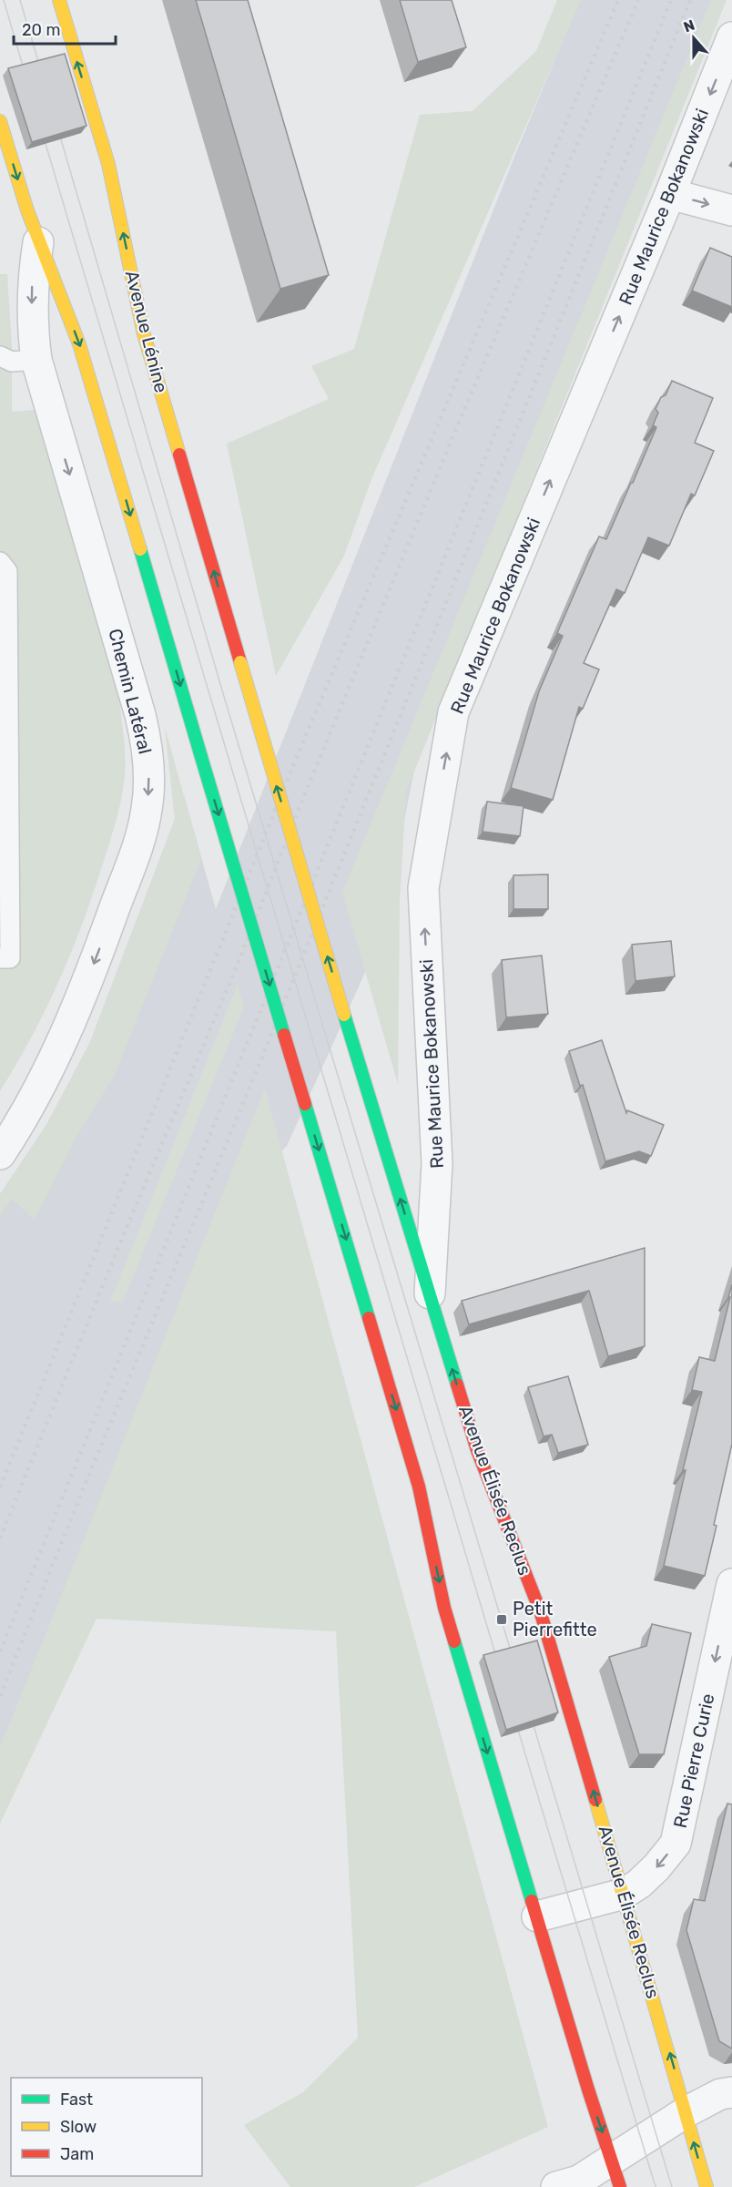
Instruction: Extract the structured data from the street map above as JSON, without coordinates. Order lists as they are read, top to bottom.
{
  "streets": {
    "main road": ["Avenue Lénine", "Avenue Élisée Reclus"],
    "street": ["Rue Maurice Bokanowski", "Chemin Latéral", "Rue Pierre Curie"]
  },
  "crossings": [
    ["Rue Maurice Bokanowski", "Avenue Élisée Reclus"],
    ["Avenue Lénine", "Avenue Élisée Reclus"],
    ["Avenue Élisée Reclus", "Rue Pierre Curie"]
  ],
  "one_way": ["Chemin Latéral", "Rue Pierre Curie"],
  "places": {
    "transit": ["Petit Pierrefitte"]
  },
  "legend": ["Fast", "Slow", "Jam"],
  "scale_bar": "20 m",
  "north": "top"
}
